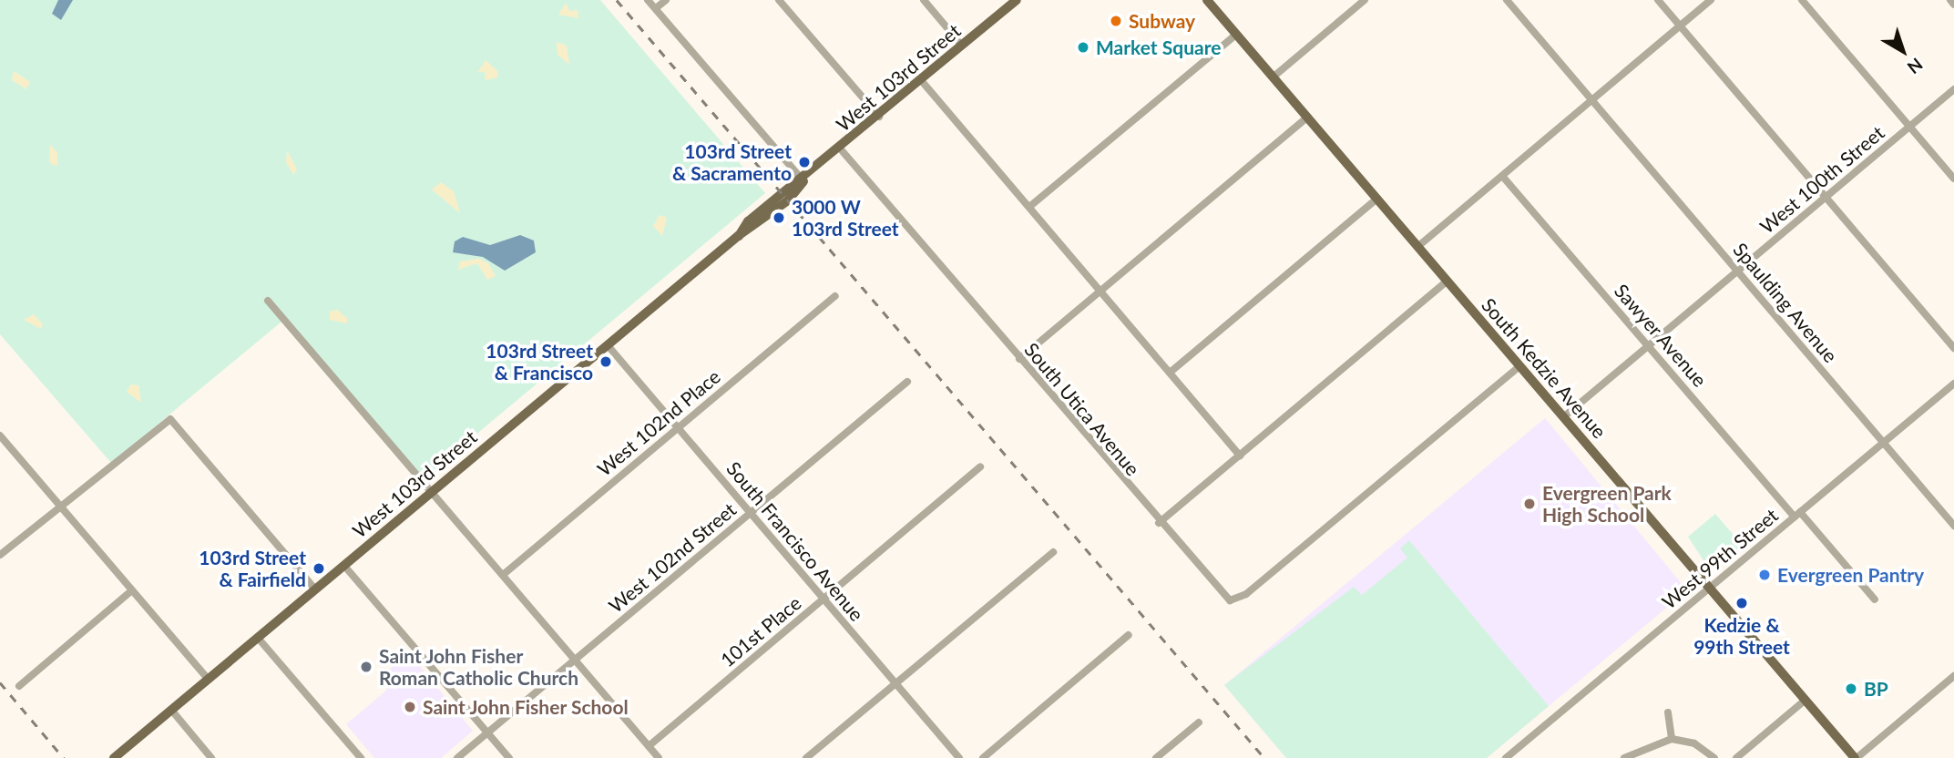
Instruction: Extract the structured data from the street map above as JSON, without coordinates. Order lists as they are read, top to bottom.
{
  "streets": {
    "main road": ["West 103rd Street", "South Kedzie Avenue"],
    "street": [
      "West 100th Street",
      "Spaulding Avenue",
      "Sawyer Avenue",
      "South Utica Avenue",
      "West 102nd Place",
      "South Francisco Avenue",
      "West 102nd Street",
      "West 99th Street",
      "101st Place"
    ]
  },
  "crossings": [
    ["West 103rd Street", "South Utica Avenue"],
    ["West 103rd Street", "South Francisco Avenue"],
    ["West 100th Street", "Spaulding Avenue"],
    ["West 100th Street", "Sawyer Avenue"],
    ["West 100th Street", "South Kedzie Avenue"],
    ["Spaulding Avenue", "West 99th Street"],
    ["Sawyer Avenue", "West 99th Street"],
    ["South Kedzie Avenue", "South Utica Avenue"],
    ["South Kedzie Avenue", "West 99th Street"],
    ["West 102nd Place", "South Francisco Avenue"],
    ["South Francisco Avenue", "West 102nd Street"],
    ["South Francisco Avenue", "101st Place"]
  ],
  "places": [
    "Subway",
    "Market Square",
    "103rd Street & Sacramento",
    "3000 W 103rd Street",
    "103rd Street & Francisco",
    "Evergreen Park High School",
    "103rd Street & Fairfield",
    "Evergreen Pantry",
    "Kedzie & 99th Street",
    "Saint John Fisher Roman Catholic Church",
    "BP",
    "Saint John Fisher School"
  ],
  "north": "bottom right"
}
